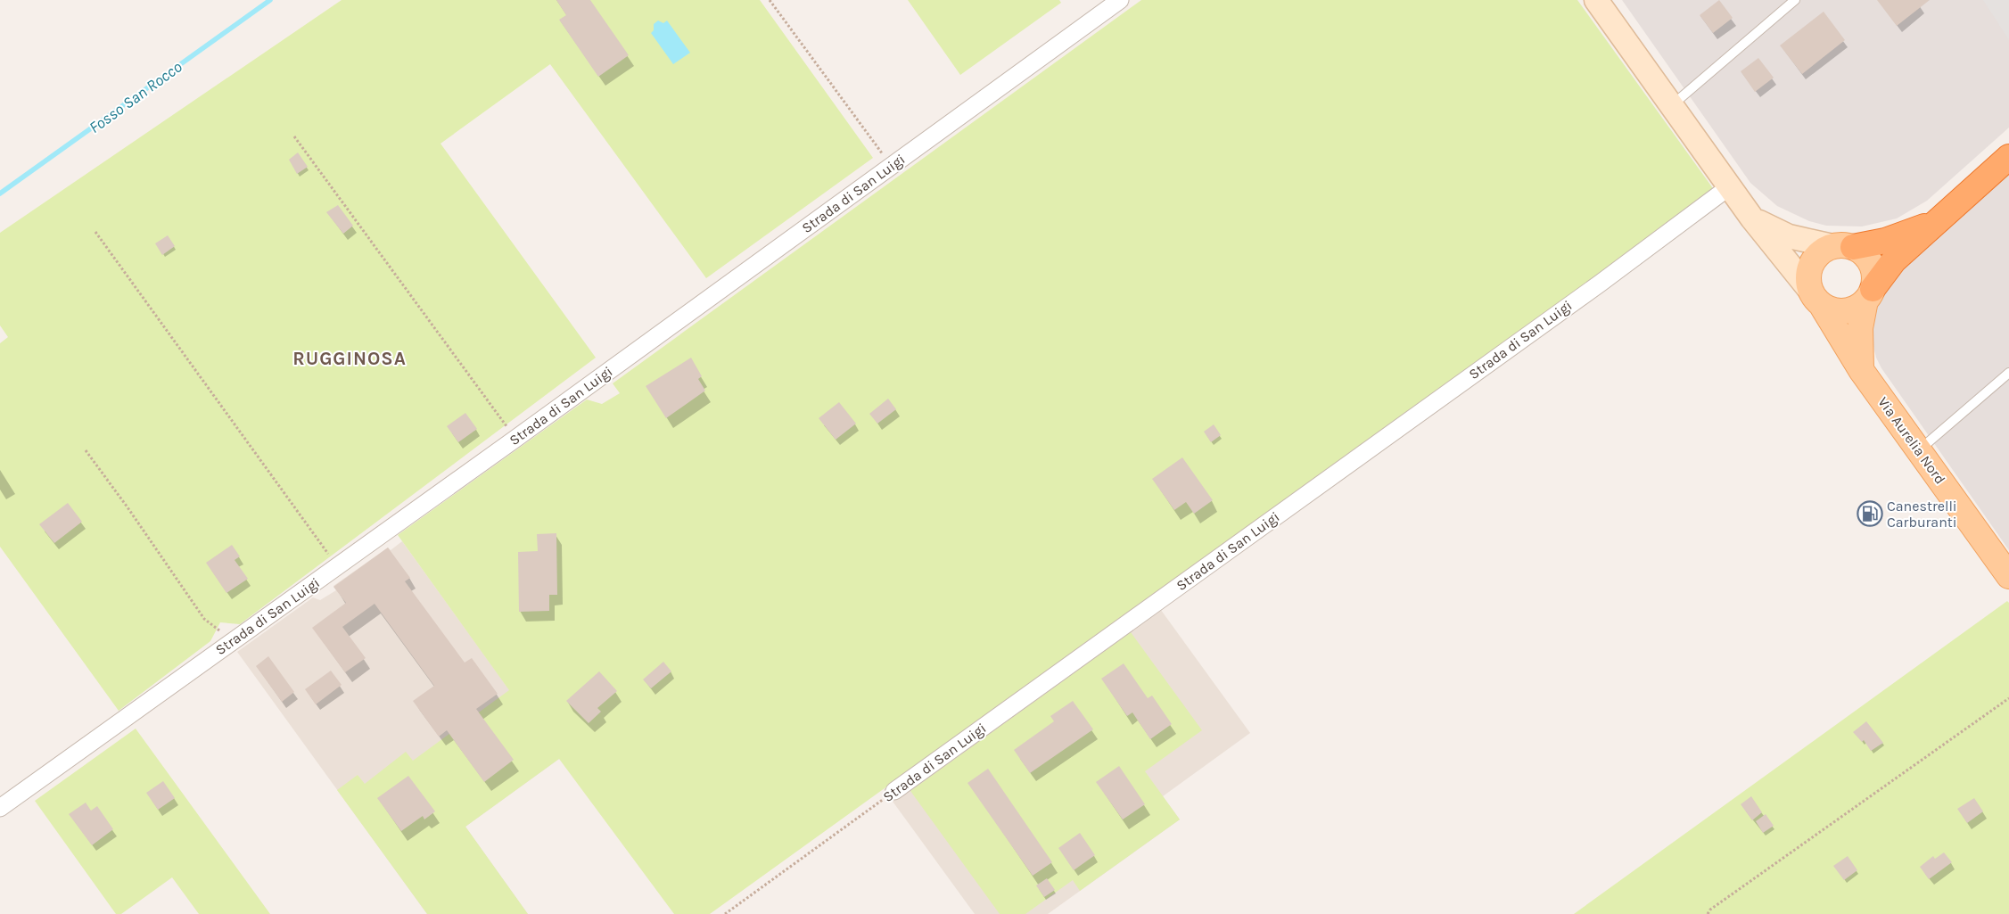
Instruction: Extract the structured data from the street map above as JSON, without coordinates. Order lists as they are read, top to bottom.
{
  "streets": {
    "main road": ["Via Aurelia Nord"],
    "street": ["Strada di San Luigi"]
  },
  "districts": ["RUGGINOSA"],
  "water": ["Fosso San Rocco"],
  "places": {
    "fuel station": ["Canestrelli Carburanti"]
  }
}
